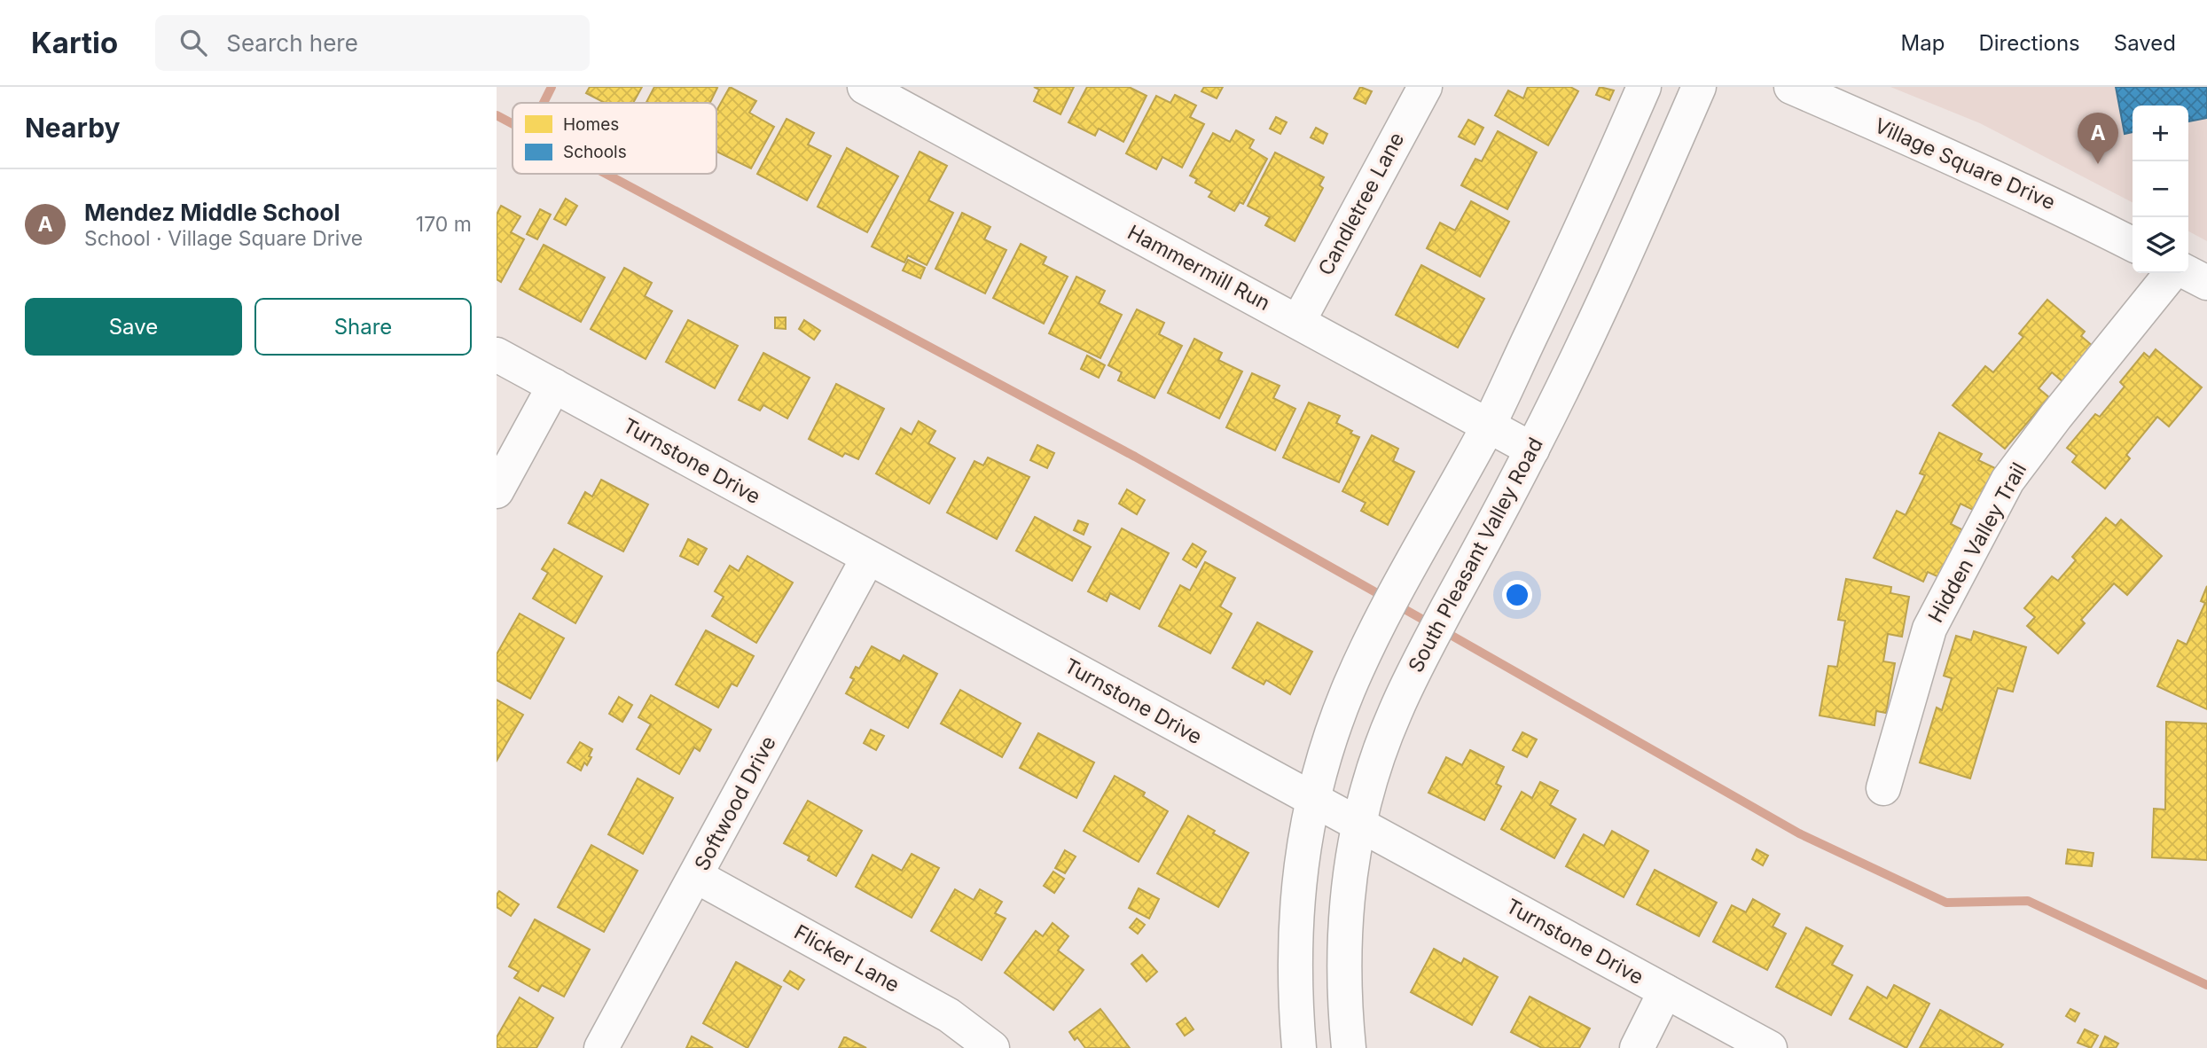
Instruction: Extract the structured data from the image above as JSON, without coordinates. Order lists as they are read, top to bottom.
{
  "streets": {
    "street": [
      "Village Square Drive",
      "Candletree Lane",
      "Hammermill Run",
      "Turnstone Drive",
      "Hidden Valley Trail",
      "South Pleasant Valley Road",
      "Softwood Drive",
      "Flicker Lane"
    ]
  },
  "crossings": [
    ["Candletree Lane", "Hammermill Run"],
    ["Hammermill Run", "South Pleasant Valley Road"],
    ["Turnstone Drive", "South Pleasant Valley Road"],
    ["Turnstone Drive", "Softwood Drive"],
    ["Softwood Drive", "Flicker Lane"]
  ],
  "legend": ["Homes", "Schools"],
  "page": {
    "header": "Kartio",
    "search": "Search here",
    "nav": ["Map", "Directions", "Saved"],
    "heading": "Nearby",
    "map_buttons": ["+", "−"],
    "pins": "A",
    "list": [
      {
        "mark": "A",
        "name": "Mendez Middle School",
        "note": "School · Village Square Drive",
        "value": "170 m"
      }
    ],
    "buttons": ["Save", "Share"]
  }
}
